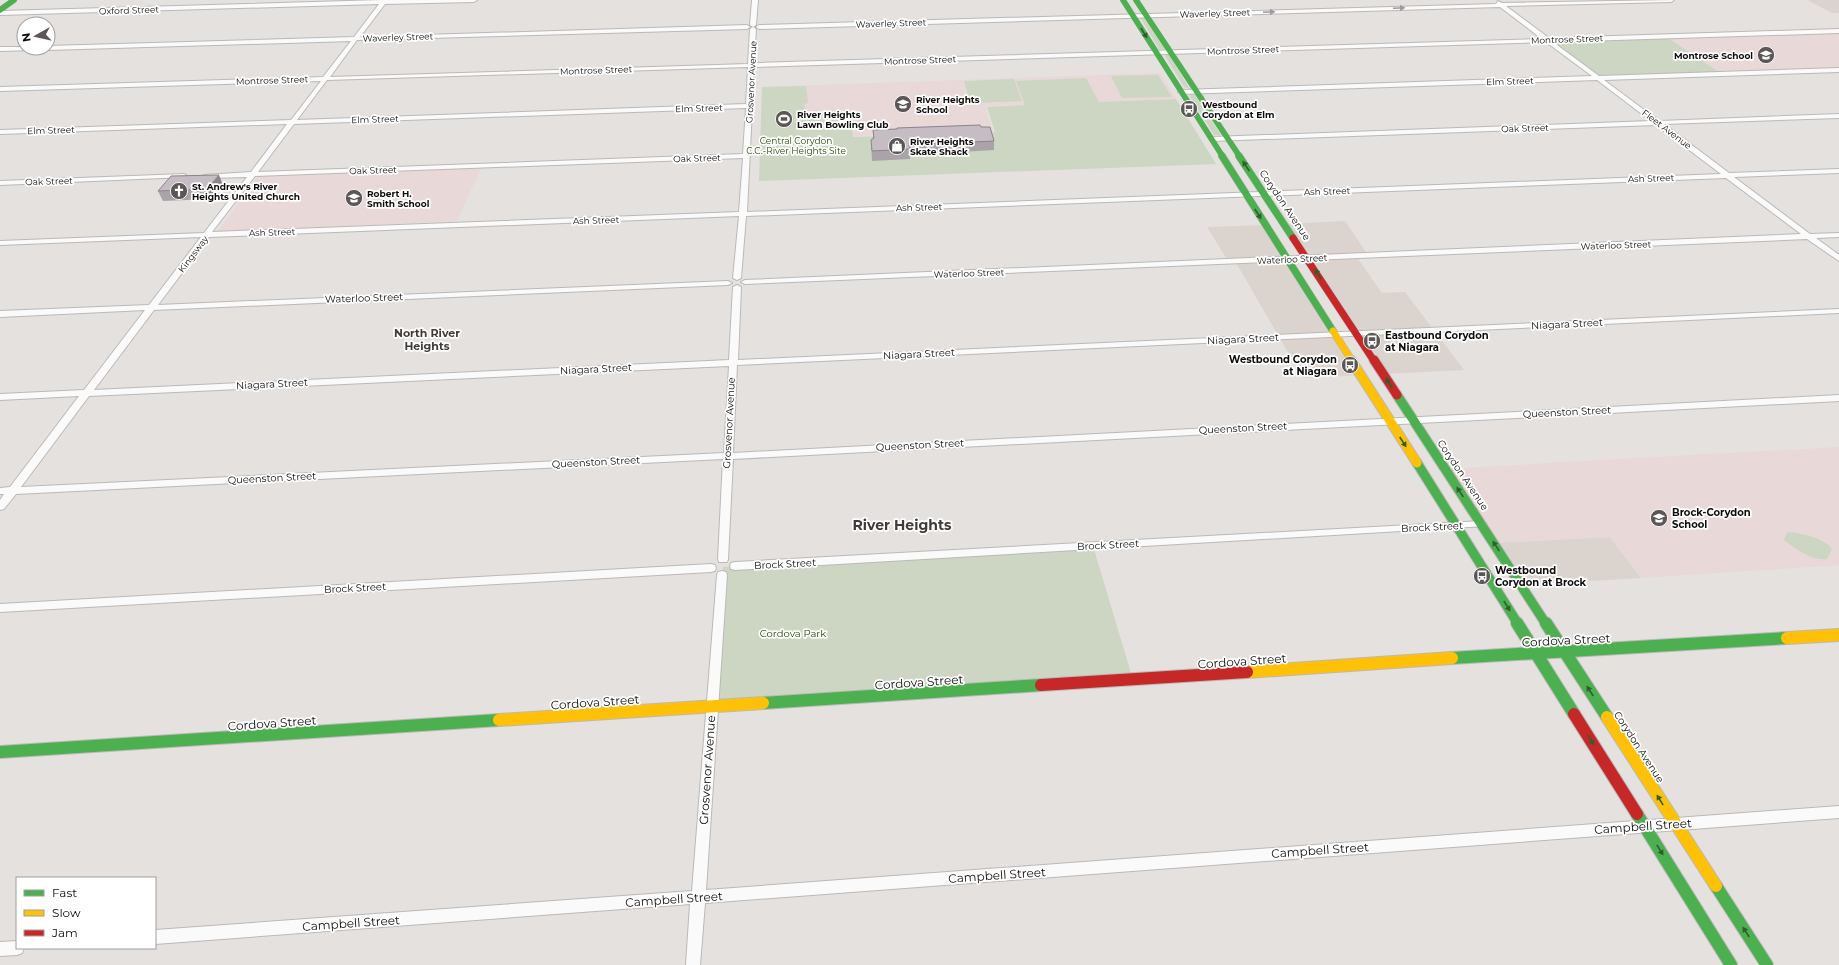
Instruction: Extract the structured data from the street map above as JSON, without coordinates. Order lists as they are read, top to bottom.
{
  "streets": {
    "main road": ["Corydon Avenue", "Cordova Street"],
    "street": [
      "Oxford Street",
      "Waverley Street",
      "Montrose Street",
      "Elm Street",
      "Grosvenor Avenue",
      "Oak Street",
      "Fleet Avenue",
      "Ash Street",
      "Waterloo Street",
      "Kingsway",
      "Niagara Street",
      "Queenston Street",
      "Brock Street",
      "Campbell Street"
    ]
  },
  "crossings": [
    ["Oxford Street", "Kingsway"],
    ["Waverley Street", "Grosvenor Avenue"],
    ["Waverley Street", "Fleet Avenue"],
    ["Waverley Street", "Corydon Avenue"],
    ["Waverley Street", "Kingsway"],
    ["Montrose Street", "Grosvenor Avenue"],
    ["Montrose Street", "Fleet Avenue"],
    ["Montrose Street", "Corydon Avenue"],
    ["Montrose Street", "Kingsway"],
    ["Elm Street", "Grosvenor Avenue"],
    ["Elm Street", "Fleet Avenue"],
    ["Elm Street", "Corydon Avenue"],
    ["Elm Street", "Kingsway"],
    ["Grosvenor Avenue", "Oak Street"],
    ["Grosvenor Avenue", "Ash Street"],
    ["Grosvenor Avenue", "Waterloo Street"],
    ["Grosvenor Avenue", "Niagara Street"],
    ["Grosvenor Avenue", "Queenston Street"],
    ["Grosvenor Avenue", "Brock Street"],
    ["Grosvenor Avenue", "Cordova Street"],
    ["Grosvenor Avenue", "Campbell Street"],
    ["Oak Street", "Fleet Avenue"],
    ["Oak Street", "Corydon Avenue"],
    ["Oak Street", "Kingsway"],
    ["Fleet Avenue", "Ash Street"],
    ["Fleet Avenue", "Waterloo Street"],
    ["Ash Street", "Corydon Avenue"],
    ["Ash Street", "Kingsway"],
    ["Corydon Avenue", "Waterloo Street"],
    ["Corydon Avenue", "Niagara Street"],
    ["Corydon Avenue", "Queenston Street"],
    ["Corydon Avenue", "Brock Street"],
    ["Corydon Avenue", "Cordova Street"],
    ["Corydon Avenue", "Campbell Street"],
    ["Waterloo Street", "Kingsway"],
    ["Kingsway", "Niagara Street"],
    ["Kingsway", "Queenston Street"]
  ],
  "districts": ["North River Heights", "River Heights"],
  "parks": ["Central Corydon C.C.-River Heights Site", "Cordova Park"],
  "places": {
    "school or university": [
      "Montrose School",
      "River Heights School",
      "Robert H. Smith School",
      "Brock-Corydon School"
    ],
    "bus stop": [
      "Westbound Corydon at Elm",
      "Eastbound Corydon at Niagara",
      "Westbound Corydon at Niagara",
      "Westbound Corydon at Brock"
    ],
    "sports": ["River Heights Lawn Bowling Club"],
    "shop": ["River Heights Skate Shack"],
    "church": ["St. Andrew's River Heights United Church"]
  },
  "legend": ["Fast", "Slow", "Jam"],
  "north": "left"
}
